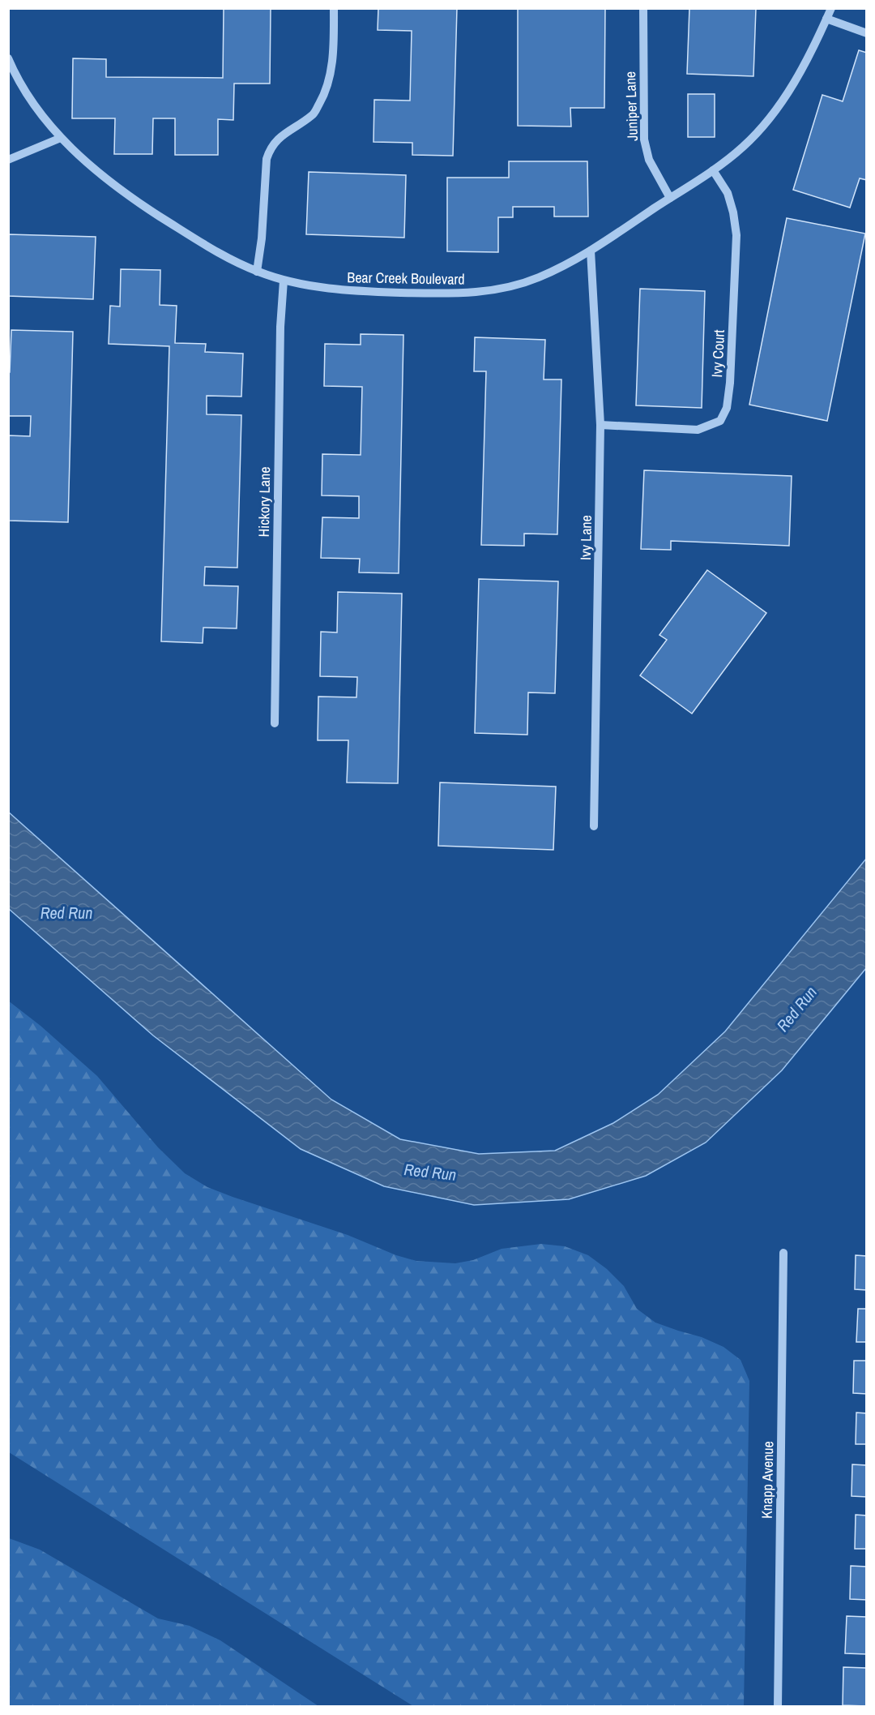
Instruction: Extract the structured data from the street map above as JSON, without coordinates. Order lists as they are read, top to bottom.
{
  "streets": {
    "street": [
      "Juniper Lane",
      "Bear Creek Boulevard",
      "Ivy Court",
      "Hickory Lane",
      "Ivy Lane",
      "Knapp Avenue"
    ]
  },
  "crossings": [
    ["Juniper Lane", "Bear Creek Boulevard"],
    ["Bear Creek Boulevard", "Ivy Court"],
    ["Bear Creek Boulevard", "Hickory Lane"],
    ["Bear Creek Boulevard", "Ivy Lane"],
    ["Ivy Court", "Ivy Lane"]
  ],
  "water": ["Red Run"]
}
